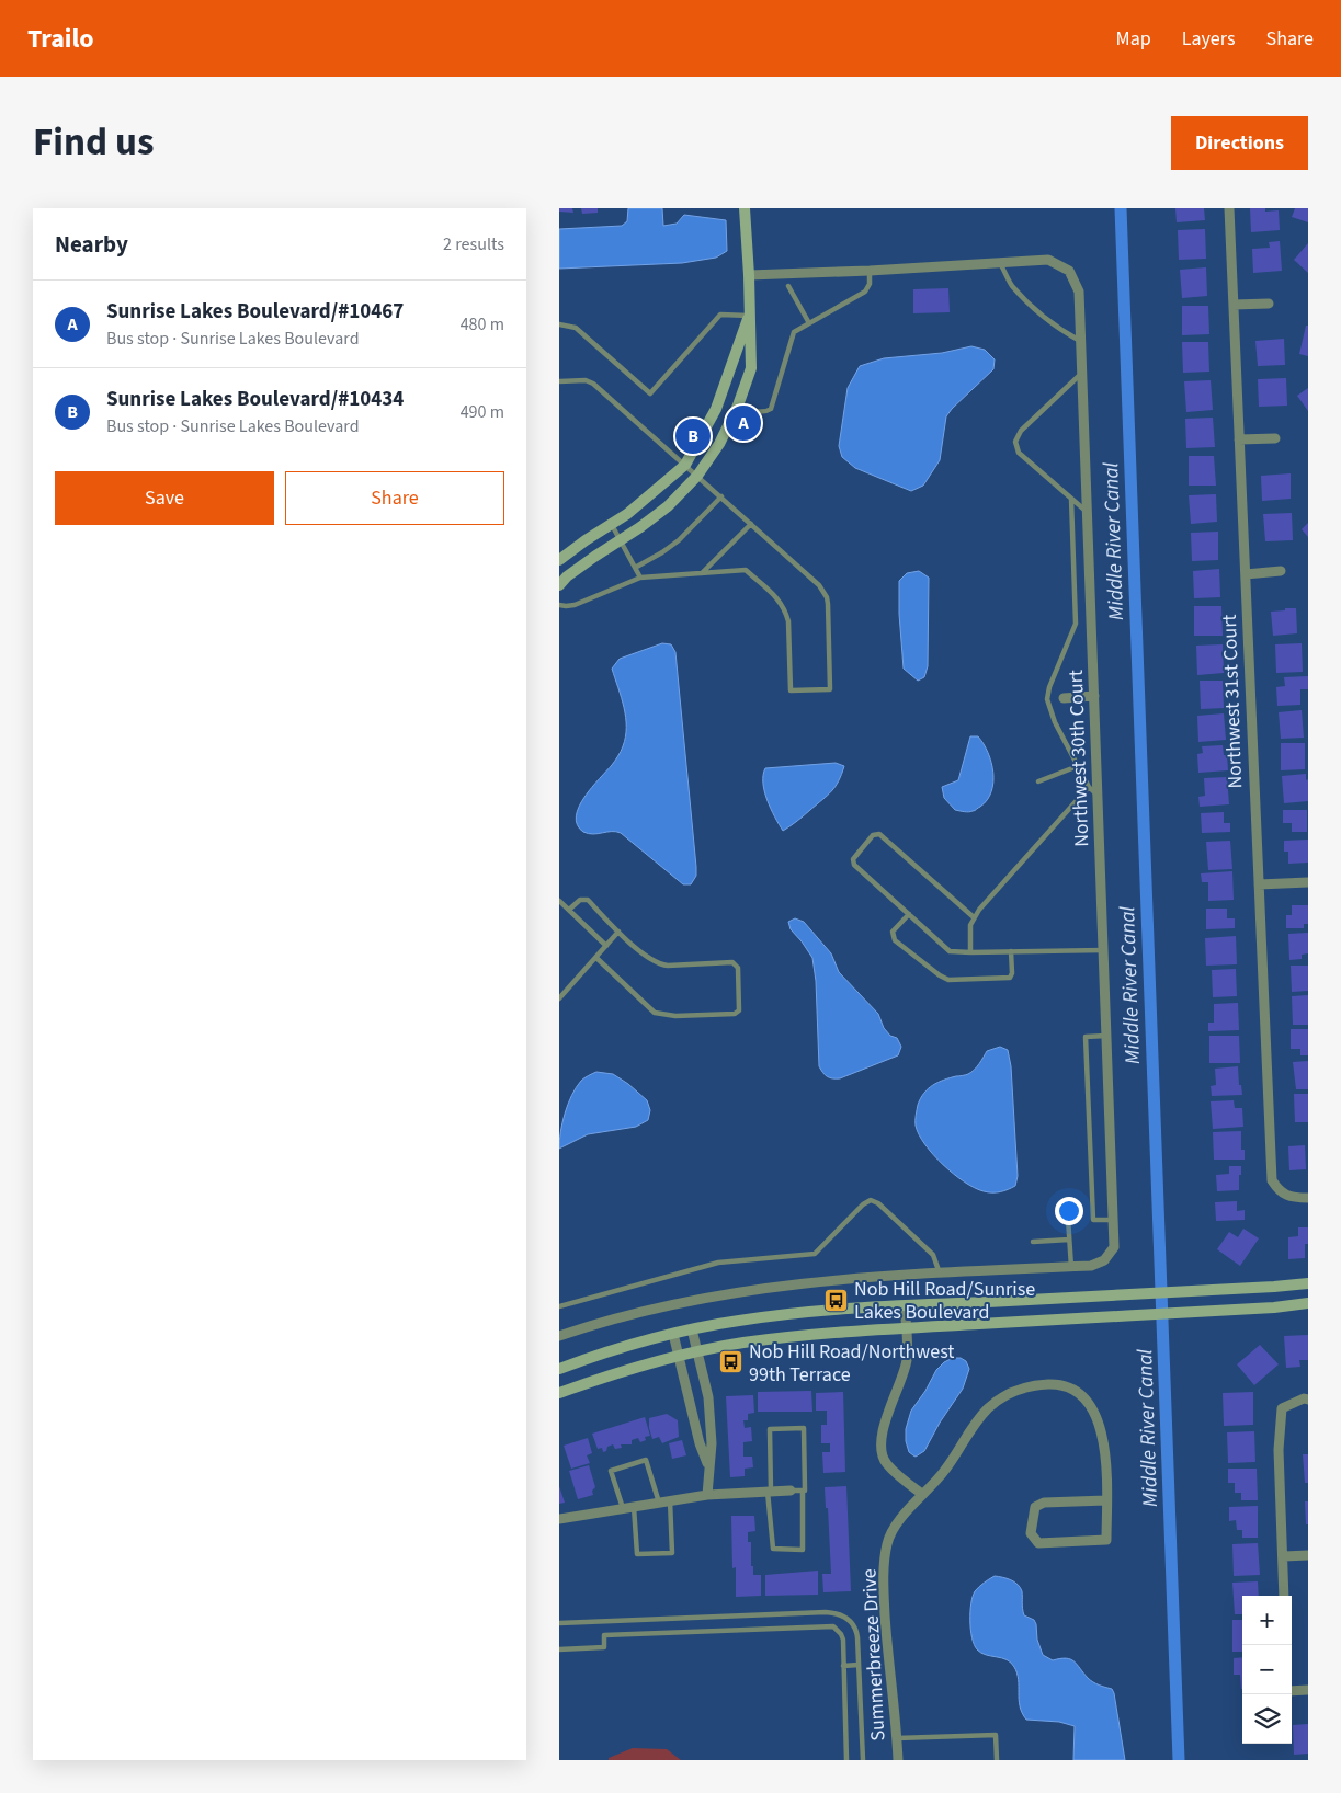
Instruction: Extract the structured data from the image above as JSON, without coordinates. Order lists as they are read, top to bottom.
{
  "streets": {
    "street": ["Northwest 31st Court", "Northwest 30th Court", "Summerbreeze Drive"]
  },
  "water": ["Middle River Canal"],
  "places": {
    "bus stop": ["Nob Hill Road/Sunrise Lakes Boulevard", "Nob Hill Road/Northwest 99th Terrace"]
  },
  "page": {
    "header": "Trailo",
    "nav": ["Map", "Layers", "Share"],
    "title": "Find us",
    "buttons": [
      "Directions",
      ["Save", "Share"]
    ],
    "heading": ["Nearby", "2 results"],
    "list": [
      {
        "mark": "A",
        "name": "Sunrise Lakes Boulevard/#10467",
        "note": "Bus stop · Sunrise Lakes Boulevard",
        "value": "480 m"
      },
      {
        "mark": "B",
        "name": "Sunrise Lakes Boulevard/#10434",
        "note": "Bus stop · Sunrise Lakes Boulevard",
        "value": "490 m"
      }
    ],
    "pins": ["A", "B"],
    "map_buttons": ["+", "−"]
  }
}
